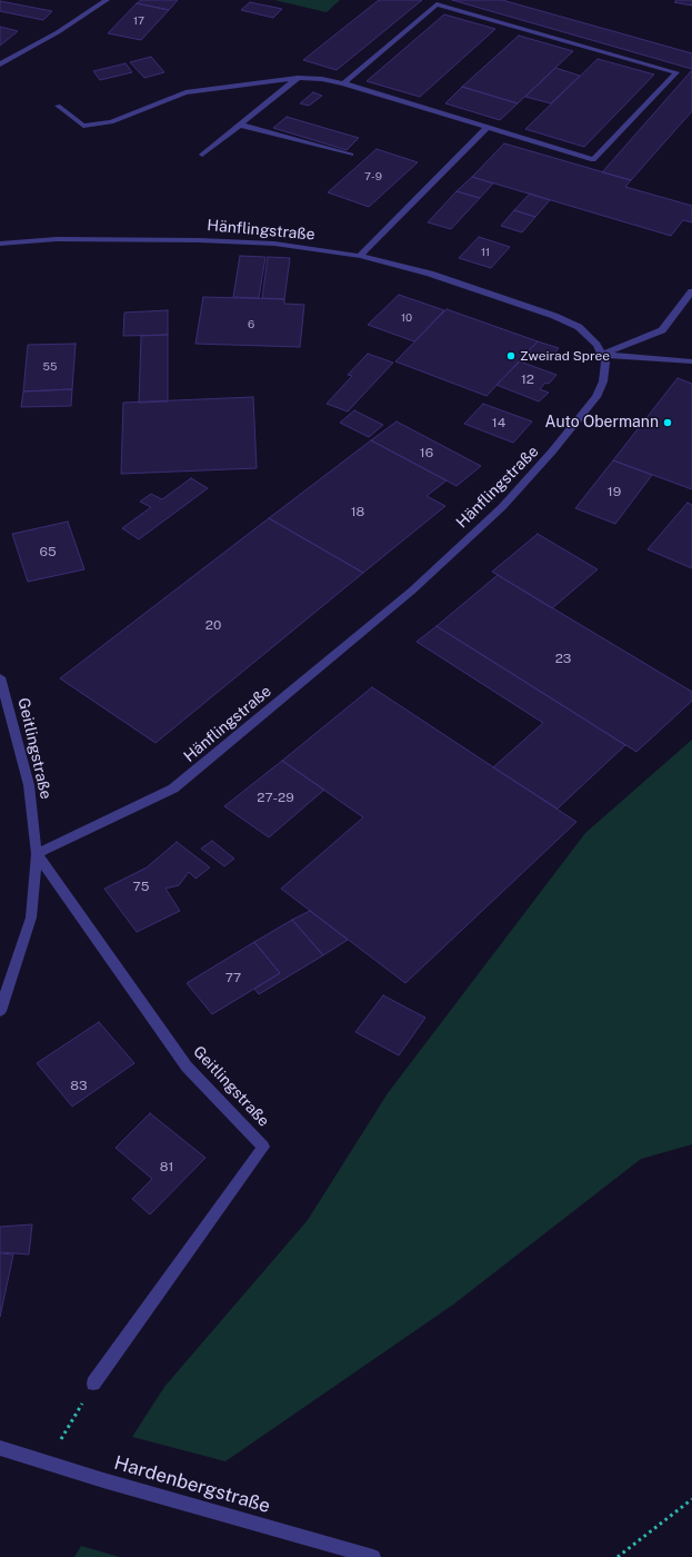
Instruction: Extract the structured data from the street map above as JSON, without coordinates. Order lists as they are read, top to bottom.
{
  "streets": {
    "street": ["Hänflingstraße", "Geitlingstraße", "Hardenbergstraße"]
  },
  "crossings": [
    ["Hänflingstraße", "Geitlingstraße"]
  ],
  "places": ["Zweirad Spree", "Auto Obermann"],
  "house_numbers": [
    "17",
    "7-9",
    "11",
    "10",
    "6",
    "55",
    "12",
    "14",
    "16",
    "19",
    "18",
    "65",
    "20",
    "23",
    "27-29",
    "75",
    "77",
    "83",
    "81"
  ]
}
